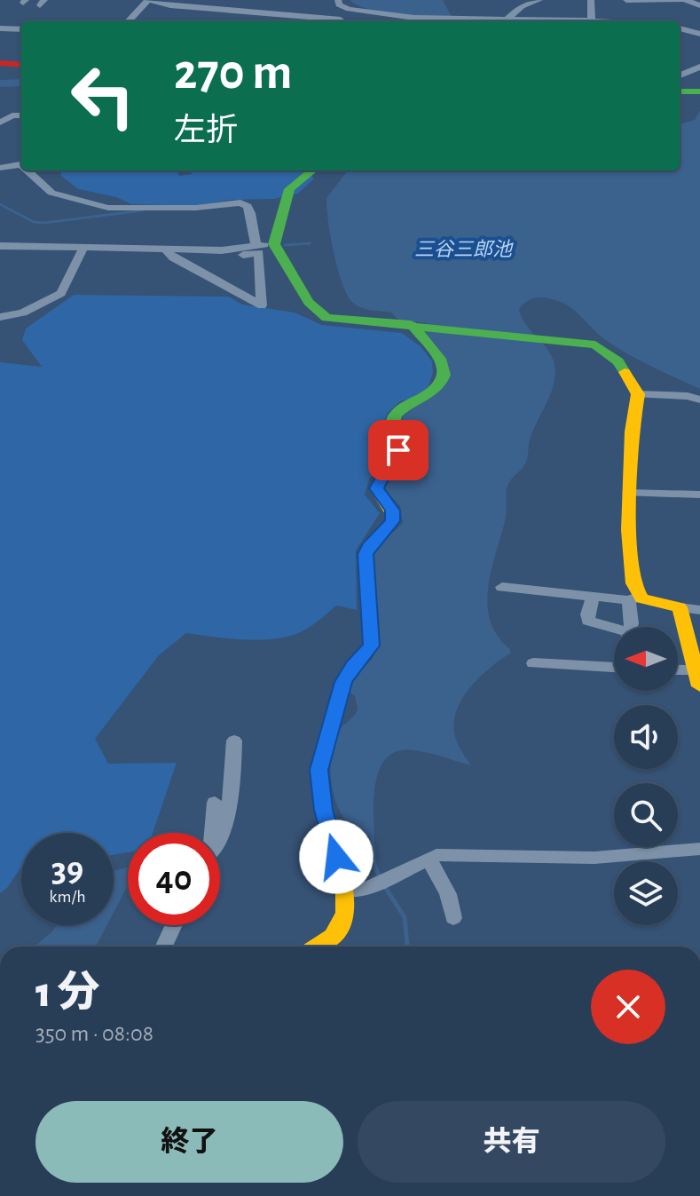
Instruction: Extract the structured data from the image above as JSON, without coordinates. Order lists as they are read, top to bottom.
{
  "water": ["三谷三郎池"],
  "north": "left",
  "page": {
    "turn": ["270 m", "左折"],
    "speed": "39 km/h",
    "limit": "40",
    "heading": ["1 分", "350 m · 08:08"],
    "buttons": ["終了", "共有"]
  }
}
